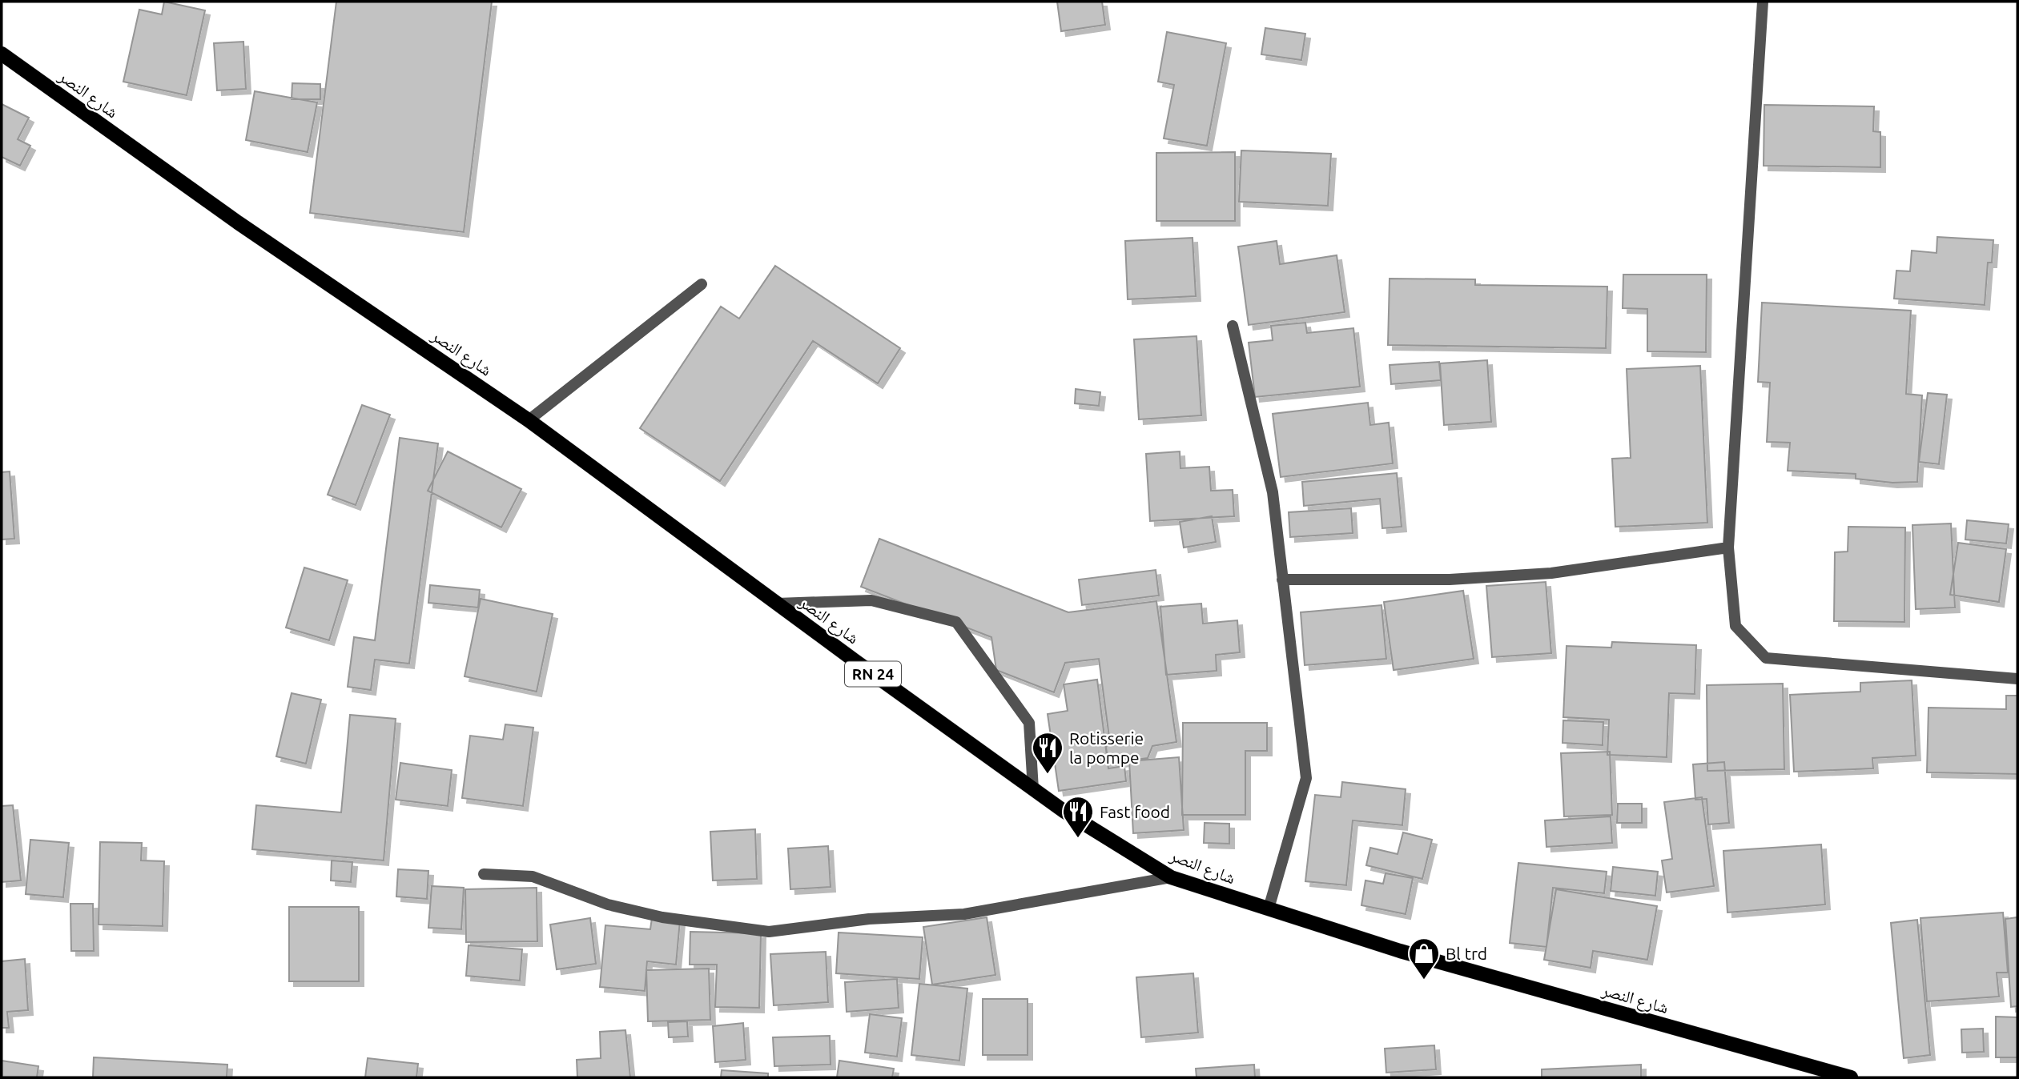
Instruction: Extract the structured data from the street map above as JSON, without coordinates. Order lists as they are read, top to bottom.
{
  "streets": {
    "main road": ["شارع النصر", "RN 24"]
  },
  "places": {
    "restaurant": ["Rotisserie la pompe", "Fast food"],
    "shop": ["Bl trd"]
  }
}
